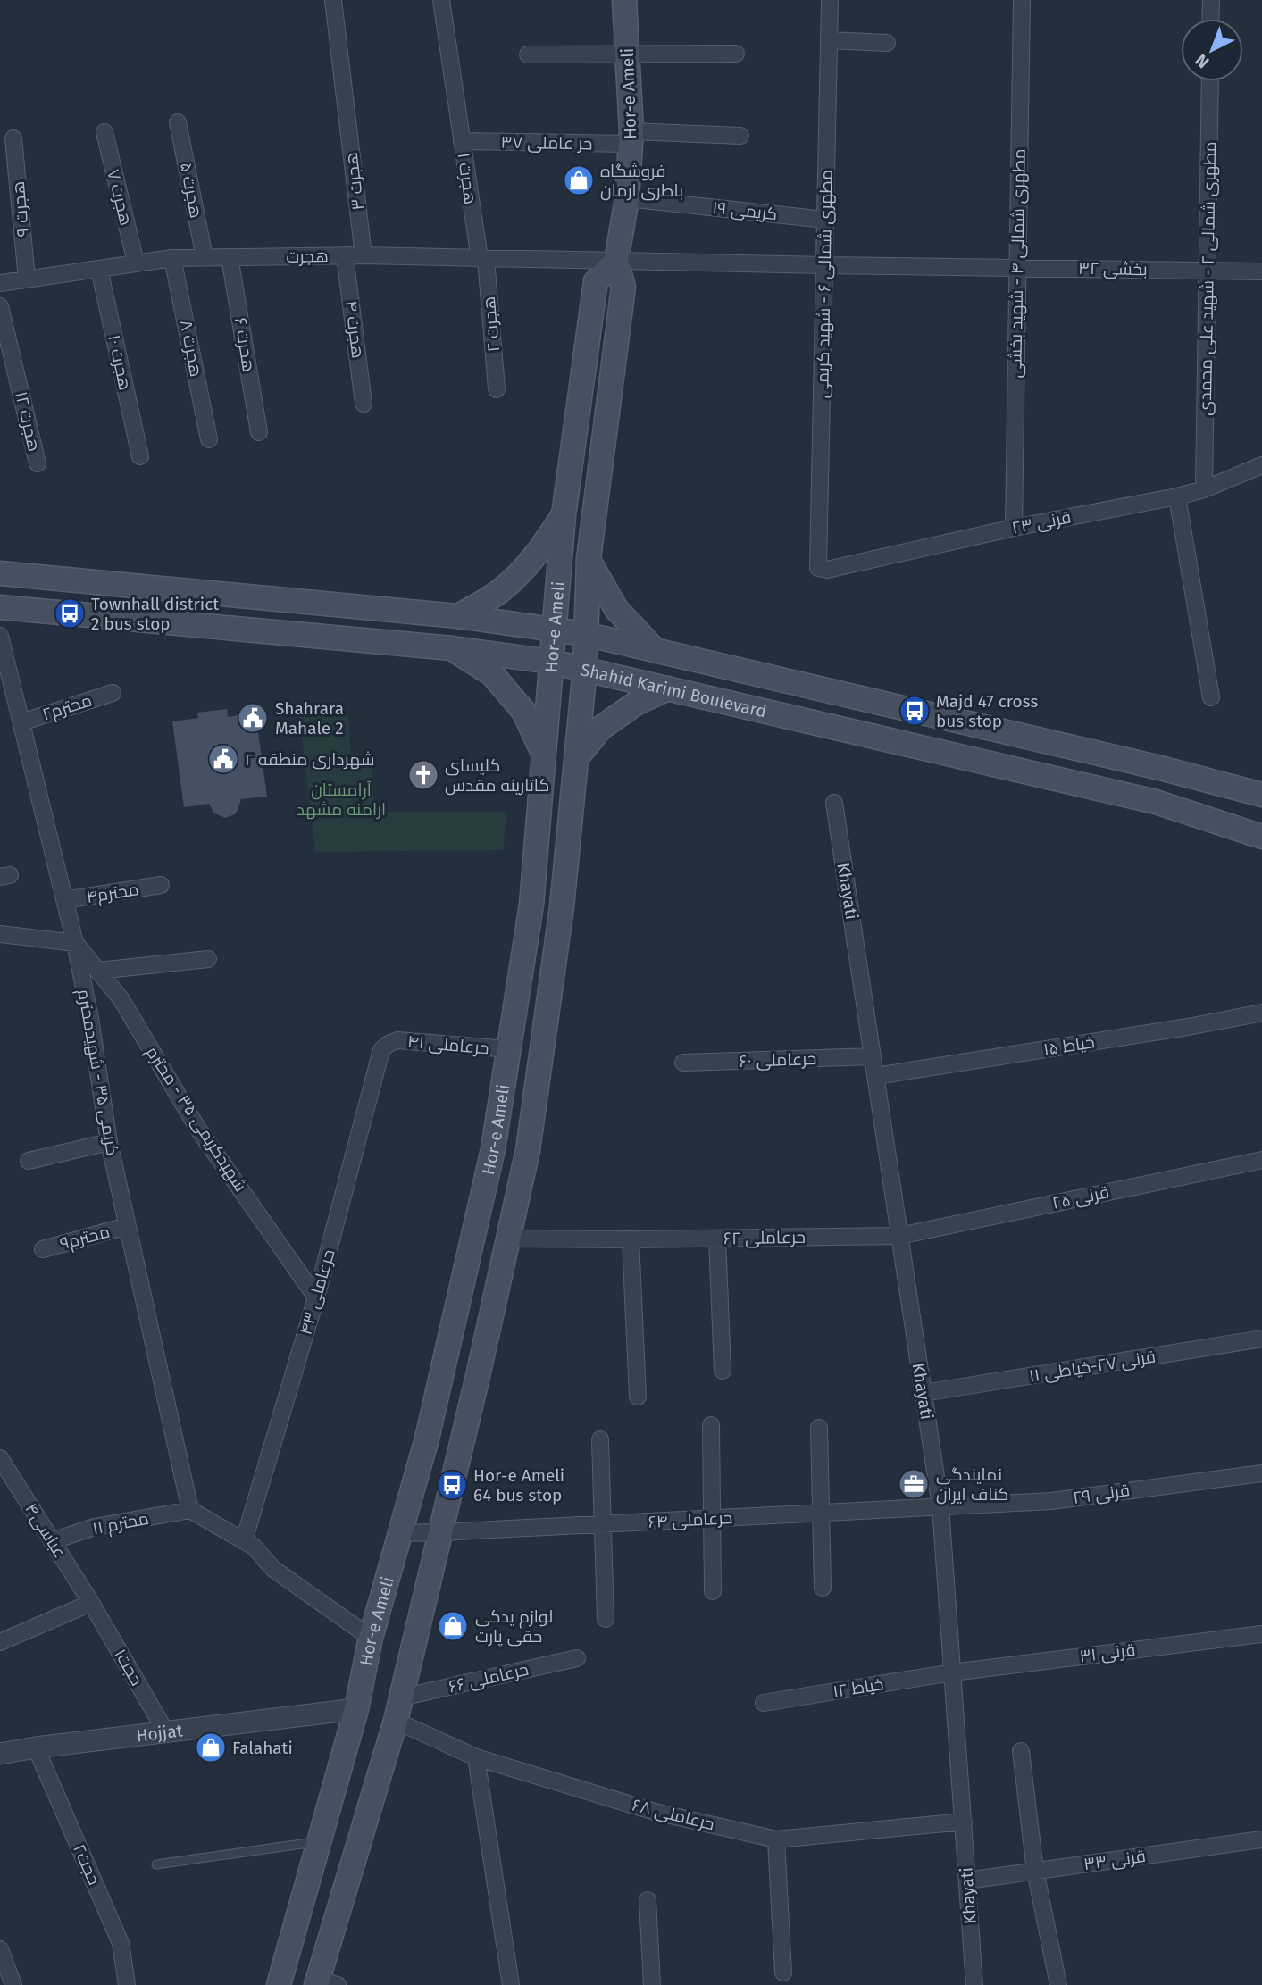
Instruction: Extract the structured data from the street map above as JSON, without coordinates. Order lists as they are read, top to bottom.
{
  "streets": {
    "main road": ["Hor-e Ameli", "Shahid Karimi Boulevard"],
    "street": [
      "حر عاملی ۳۷",
      "هجرت ۱",
      "هجرت ۳",
      "هجرت ۵",
      "هجرت ۷",
      "هجرت ۹",
      "کریمی ۱۹",
      "هجرت",
      "مطهری شمالی ۴ - شهید بخشی",
      "بخشی ۳۲",
      "مطهری شمالی ۲ - شهید علی محمدی",
      "مطهری شمالی ۶ - شهید کریمی",
      "هجرت ۲",
      "هجرت ۴",
      "هجرت ۶",
      "هجرت ۸",
      "هجرت ۱۰",
      "هجرت ۱۲",
      "قرنی ۲۳",
      "محترم۲",
      "Khayati",
      "محترم۴",
      "حرعاملی ۴۱",
      "خیاط ۱۵",
      "حرعاملی ۶۰",
      "کریمی ۳۵ - شهیدمحترم",
      "شهیدکریمی ۳۵ - محترم",
      "قرنی ۲۵",
      "محترم۹",
      "حرعاملی ۶۲",
      "حرعاملی ۴۳",
      "قرنی ۲۷-خیاطی ۱۱",
      "قرنی ۲۹",
      "حرعاملی ۶۴",
      "محترم ۱۱",
      "عباسی۴",
      "قرنی ۳۱",
      "حجت۱",
      "حرعاملی ۶۶",
      "خیاط ۱۲",
      "Hojjat",
      "حرعاملی ۶۸",
      "قرنی ۳۳",
      "حجت۲"
    ]
  },
  "crossings": [
    ["Hor-e Ameli", "حر عاملی ۳۷"],
    ["Hor-e Ameli", "کریمی ۱۹"],
    ["Hor-e Ameli", "هجرت"],
    ["Hor-e Ameli", "Shahid Karimi Boulevard"],
    ["Hor-e Ameli", "حرعاملی ۴۱"],
    ["Hor-e Ameli", "حرعاملی ۶۲"],
    ["Hor-e Ameli", "حرعاملی ۶۴"],
    ["Hor-e Ameli", "حرعاملی ۶۶"],
    ["Hor-e Ameli", "Hojjat"],
    ["Hor-e Ameli", "حرعاملی ۶۸"],
    ["حر عاملی ۳۷", "هجرت ۱"],
    ["هجرت ۱", "هجرت"],
    ["هجرت ۱", "هجرت ۲"],
    ["هجرت ۳", "هجرت"],
    ["هجرت ۵", "هجرت"],
    ["هجرت ۷", "هجرت"],
    ["هجرت ۹", "هجرت"],
    ["کریمی ۱۹", "مطهری شمالی ۶ - شهید کریمی"],
    ["هجرت", "بخشی ۳۲"],
    ["هجرت", "مطهری شمالی ۶ - شهید کریمی"],
    ["هجرت", "هجرت ۲"],
    ["هجرت", "هجرت ۴"],
    ["هجرت", "هجرت ۶"],
    ["هجرت", "هجرت ۸"],
    ["هجرت", "هجرت ۱۰"],
    ["مطهری شمالی ۴ - شهید بخشی", "بخشی ۳۲"],
    ["مطهری شمالی ۴ - شهید بخشی", "قرنی ۲۳"],
    ["بخشی ۳۲", "مطهری شمالی ۲ - شهید علی محمدی"],
    ["بخشی ۳۲", "مطهری شمالی ۶ - شهید کریمی"],
    ["مطهری شمالی ۲ - شهید علی محمدی", "قرنی ۲۳"],
    ["مطهری شمالی ۶ - شهید کریمی", "قرنی ۲۳"],
    ["محترم۲", "کریمی ۳۵ - شهیدمحترم"],
    ["Khayati", "خیاط ۱۵"],
    ["Khayati", "حرعاملی ۶۰"],
    ["Khayati", "قرنی ۲۵"],
    ["Khayati", "حرعاملی ۶۲"],
    ["Khayati", "قرنی ۲۷-خیاطی ۱۱"],
    ["Khayati", "قرنی ۲۹"],
    ["Khayati", "حرعاملی ۶۴"],
    ["Khayati", "قرنی ۳۱"],
    ["Khayati", "خیاط ۱۲"],
    ["Khayati", "حرعاملی ۶۸"],
    ["Khayati", "قرنی ۳۳"],
    ["محترم۴", "کریمی ۳۵ - شهیدمحترم"],
    ["حرعاملی ۴۱", "حرعاملی ۴۳"],
    ["کریمی ۳۵ - شهیدمحترم", "شهیدکریمی ۳۵ - محترم"],
    ["کریمی ۳۵ - شهیدمحترم", "محترم۹"],
    ["کریمی ۳۵ - شهیدمحترم", "محترم ۱۱"],
    ["شهیدکریمی ۳۵ - محترم", "حرعاملی ۴۳"],
    ["قرنی ۲۵", "حرعاملی ۶۲"],
    ["قرنی ۲۹", "حرعاملی ۶۴"],
    ["محترم ۱۱", "عباسی۴"],
    ["عباسی۴", "حجت۱"],
    ["قرنی ۳۱", "خیاط ۱۲"],
    ["حجت۱", "Hojjat"],
    ["Hojjat", "حجت۲"]
  ],
  "parks": ["آرامستان ارامنه مشهد"],
  "places": {
    "shop": ["فروشگاه باطری ارمان", "لوازم یدکی حقی پارت", "Falahati"],
    "bus stop": ["Townhall district 2 bus stop", "Majd 47 cross bus stop", "Hor-e Ameli 64 bus stop"],
    "public building": ["Shahrara Mahale 2", "شهرداری منطقه ۲"],
    "church": ["کلیسای کاتارینه مقدس"],
    "office": ["نمایندگی کناف ایران"]
  },
  "north": "bottom left"
}
